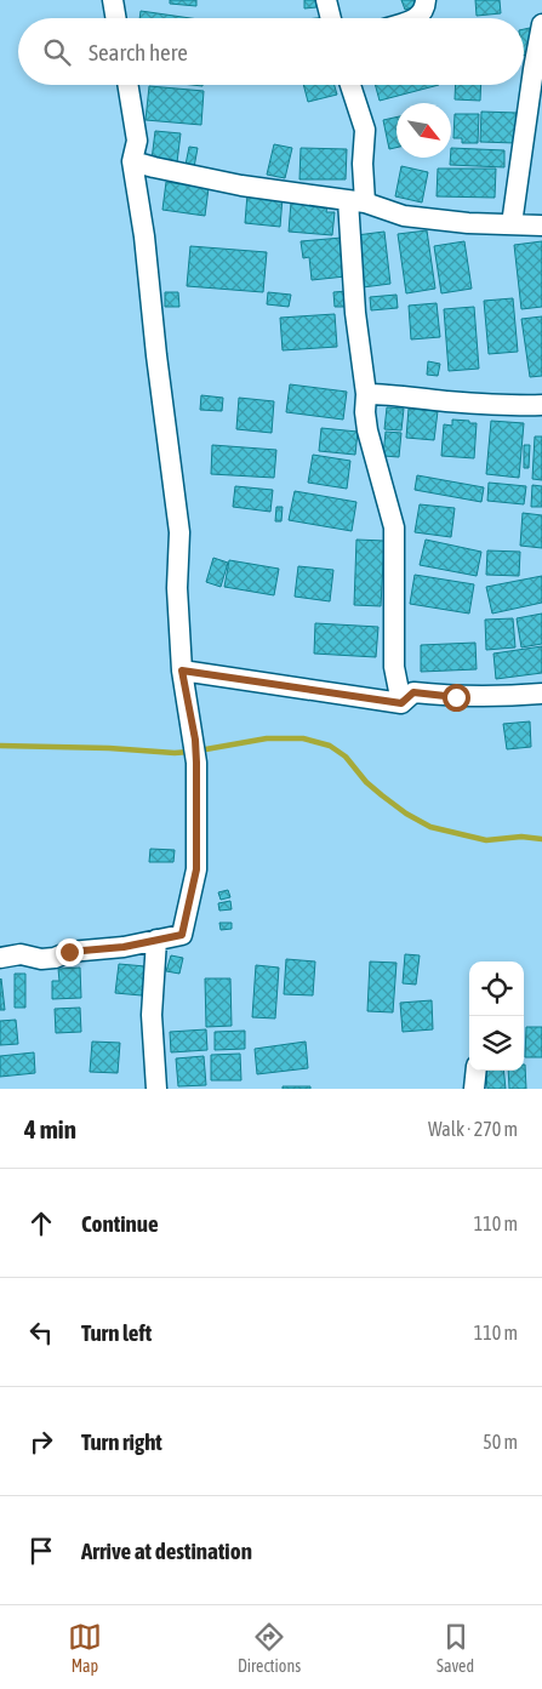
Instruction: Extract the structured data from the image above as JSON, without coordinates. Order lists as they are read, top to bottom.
{
  "north": "bottom right",
  "page": {
    "search": "Search here",
    "heading": ["4 min", "Walk · 270 m"],
    "list": [
      ["Continue", "110 m"],
      ["Turn left", "110 m"],
      ["Turn right", "50 m"],
      "Arrive at destination"
    ],
    "nav": ["Map", "Directions", "Saved"]
  }
}
